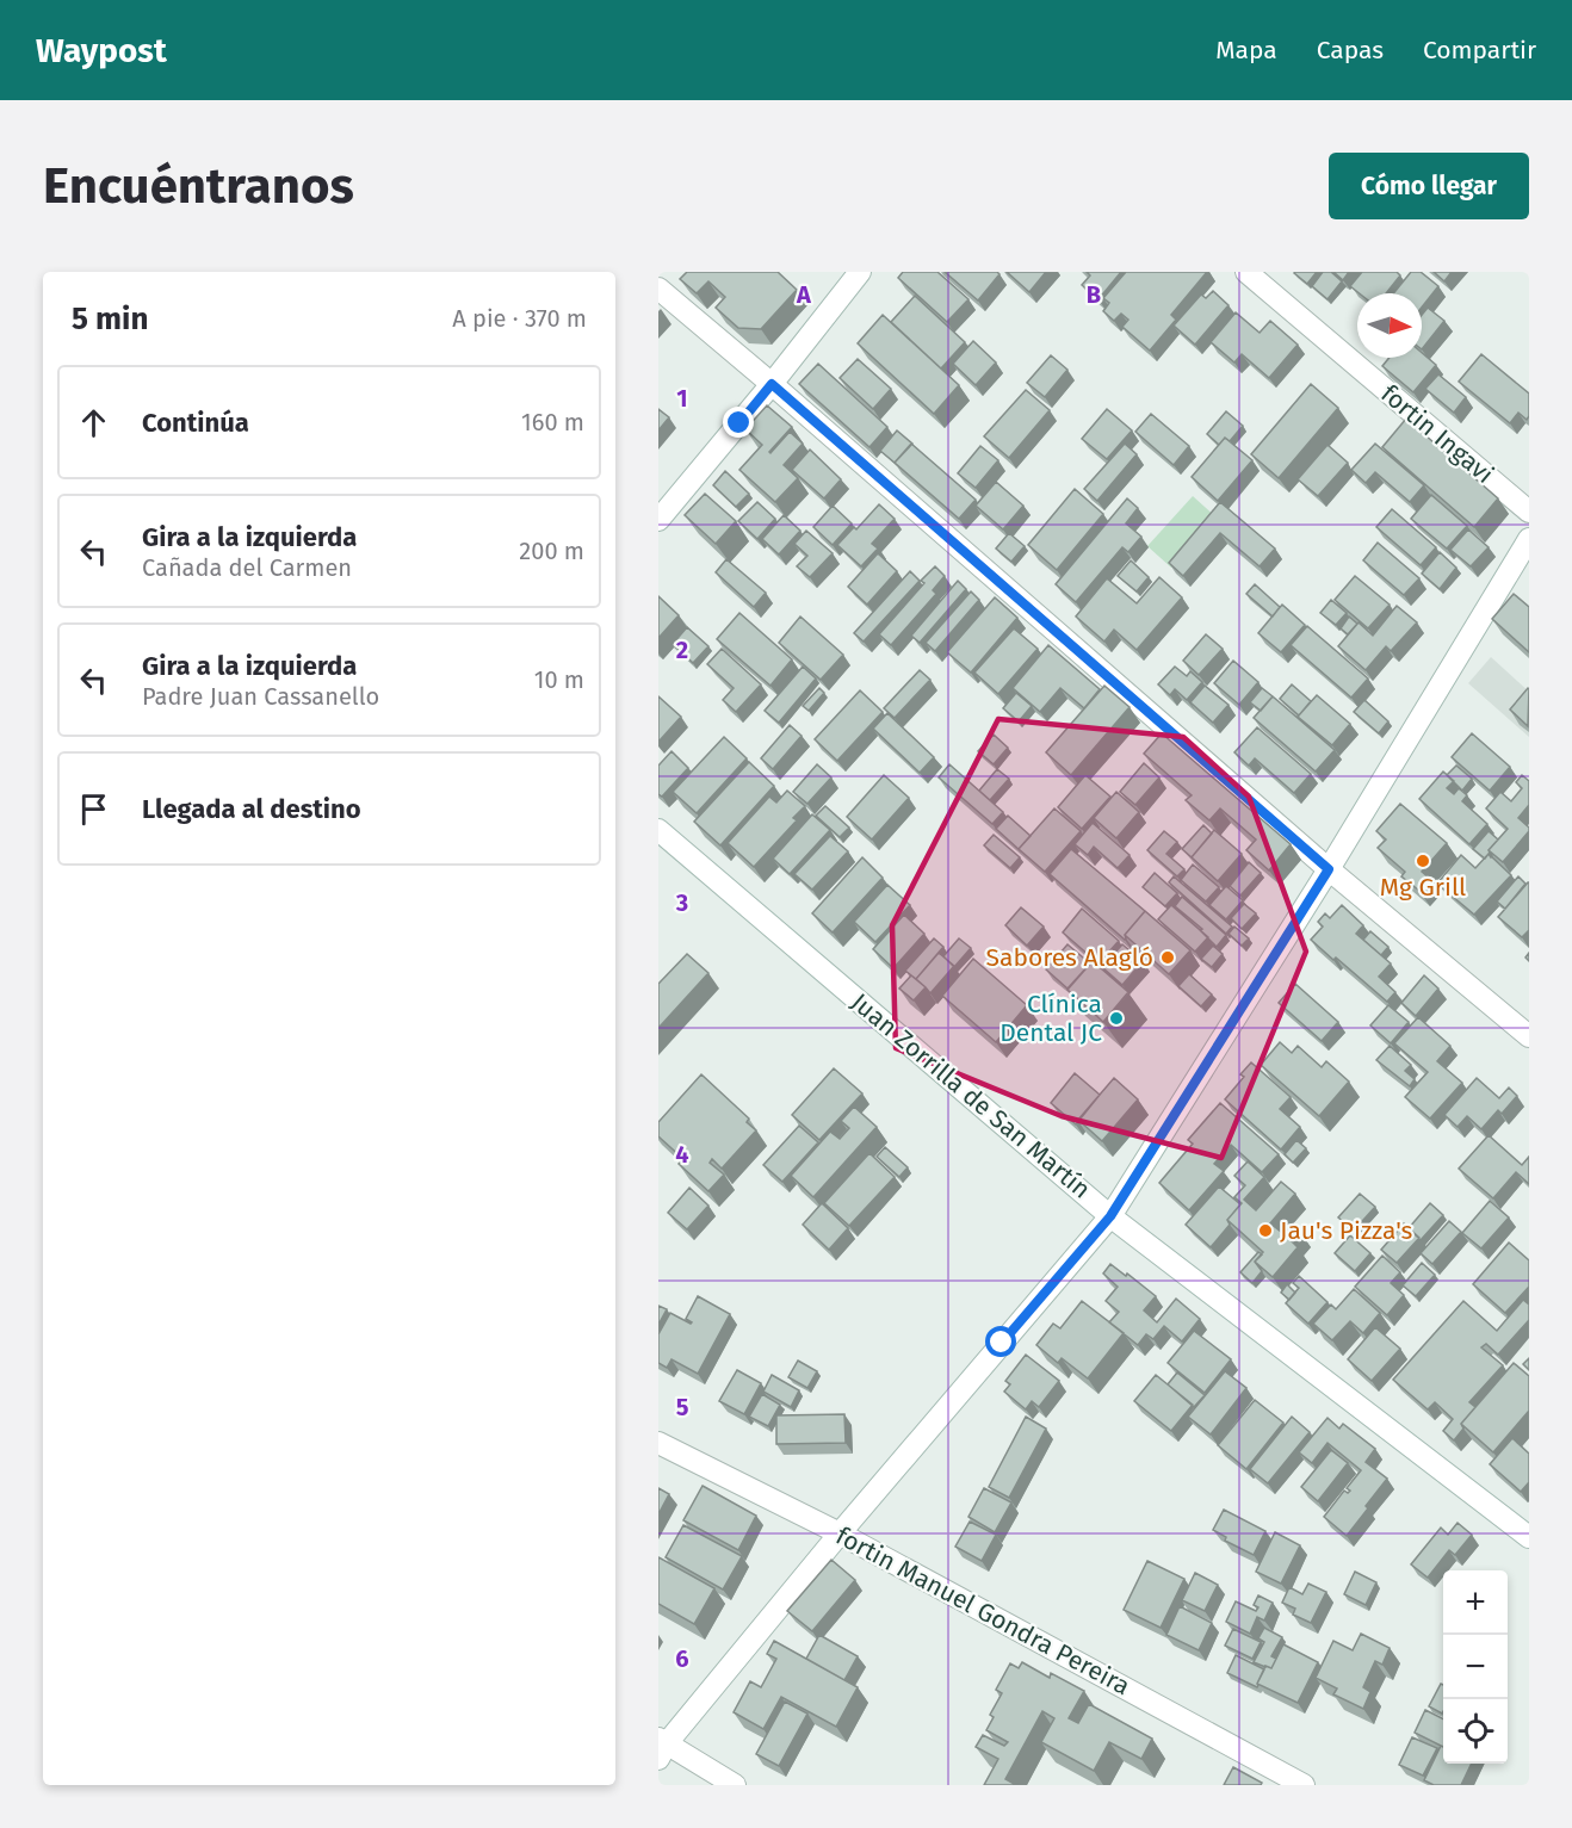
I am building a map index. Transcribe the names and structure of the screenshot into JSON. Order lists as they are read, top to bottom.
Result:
{
  "streets": {
    "street": ["fortin Ingavi", "Juan Zorrilla de San Martín", "fortin Manuel Gondra Pereira"]
  },
  "places": [
    "Mg Grill",
    "Sabores Alagló",
    "Clínica Dental JC",
    "Jau's Pizza's"
  ],
  "north": "right",
  "page": {
    "header": "Waypost",
    "nav": ["Mapa", "Capas", "Compartir"],
    "buttons": "Cómo llegar",
    "title": "Encuéntranos",
    "heading": ["5 min", "A pie · 370 m"],
    "list": [
      ["Continúa", "160 m"],
      ["Gira a la izquierda", "Cañada del Carmen", "200 m"],
      ["Gira a la izquierda", "Padre Juan Cassanello", "10 m"],
      "Llegada al destino"
    ],
    "map_buttons": ["+", "−"]
  },
  "grid": {
    "columns": ["A", "B"],
    "rows": [
      "1",
      "2",
      "3",
      "4",
      "5",
      "6"
    ]
  }
}
